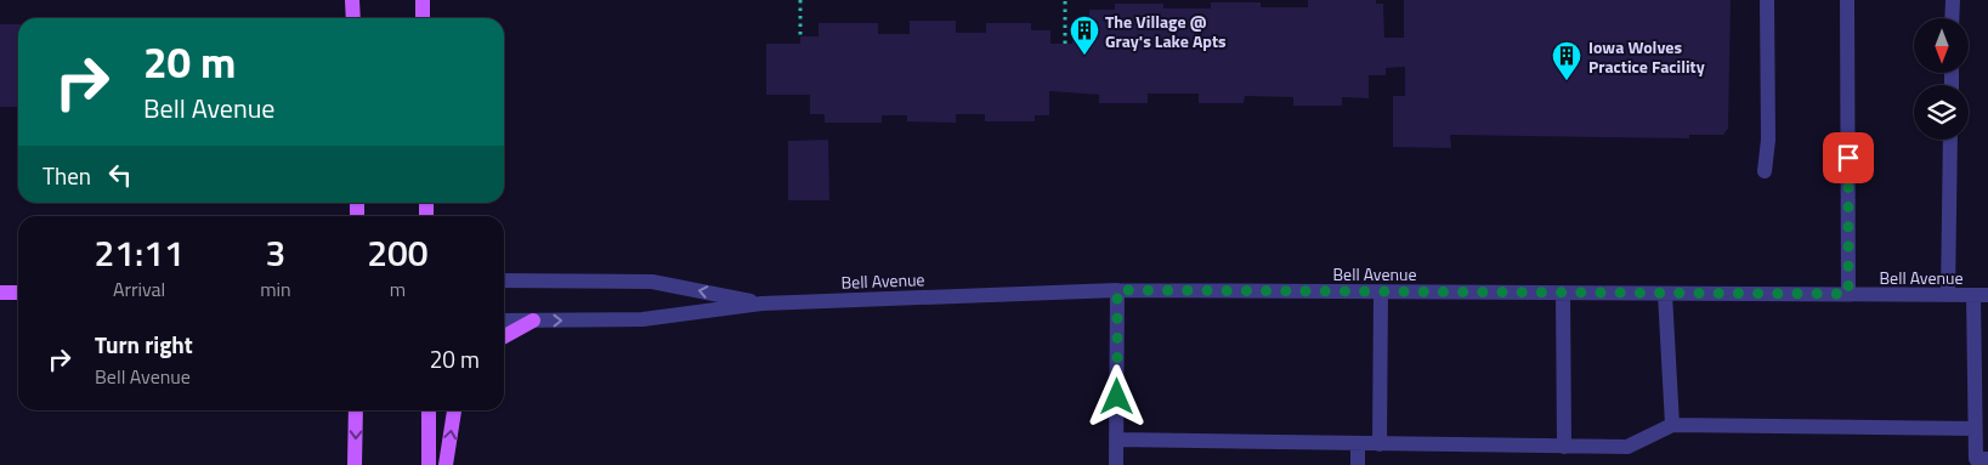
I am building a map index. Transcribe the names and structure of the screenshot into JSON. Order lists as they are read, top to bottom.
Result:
{
  "streets": {
    "street": ["Bell Avenue"]
  },
  "places": {
    "building": ["The Village @ Gray's Lake Apts", "Iowa Wolves Practice Facility"]
  },
  "north": "bottom",
  "page": {
    "turn": ["20 m", "Bell Avenue"],
    "then": "Then",
    "eta": [
      "21:11",
      "Arrival",
      "3",
      "min",
      "200",
      "m"
    ],
    "list": [
      {
        "name": "Turn right",
        "note": "Bell Avenue",
        "value": "20 m"
      }
    ]
  }
}
